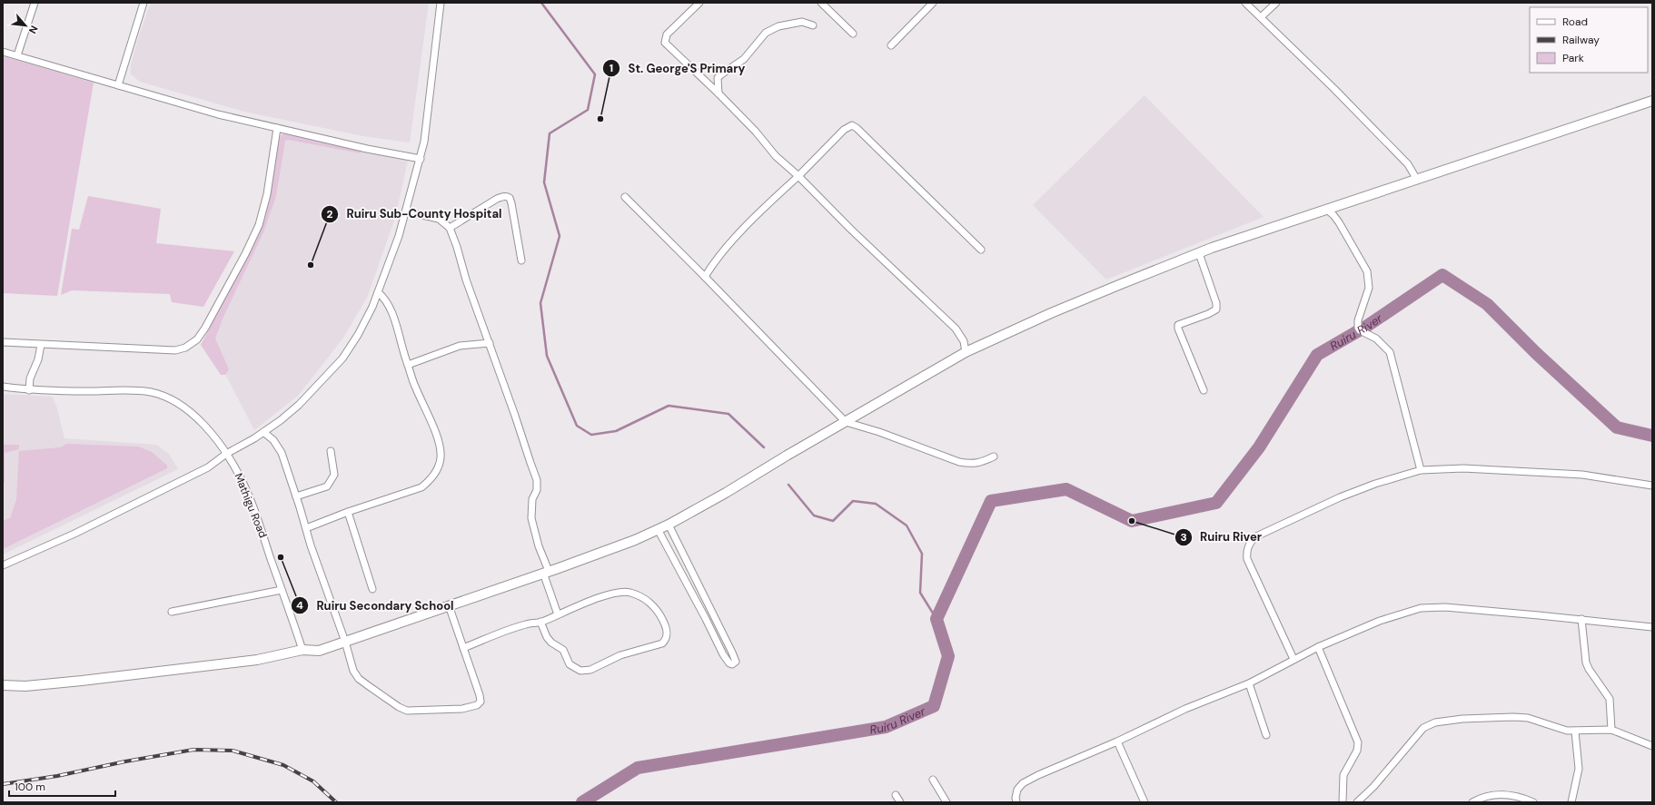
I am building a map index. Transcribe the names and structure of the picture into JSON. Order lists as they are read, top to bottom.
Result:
{
  "streets": {
    "street": ["Mathigu Road"]
  },
  "water": ["Ruiru River"],
  "places": [
    "St. George'S Primary",
    "Ruiru Sub-County Hospital",
    "Ruiru River",
    "Ruiru Secondary School"
  ],
  "legend": ["Road", "Railway", "Park"],
  "scale_bar": "100 m",
  "north": "bottom right"
}
